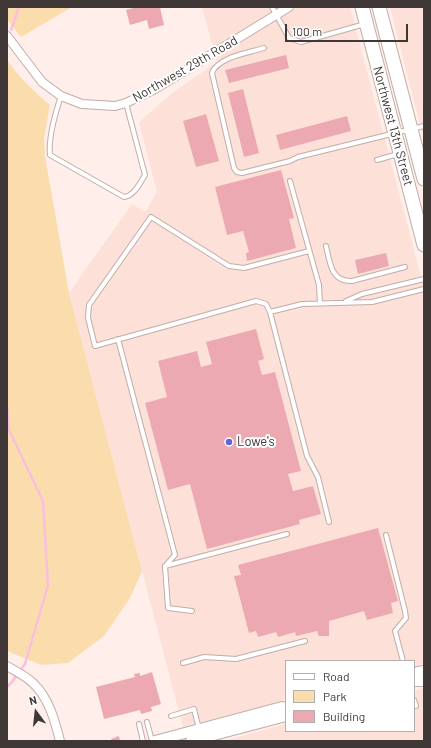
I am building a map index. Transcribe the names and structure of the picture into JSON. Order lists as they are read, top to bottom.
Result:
{
  "streets": {
    "main road": ["Northwest 13th Street"],
    "street": ["Northwest 29th Road"]
  },
  "places": ["Lowe's"],
  "legend": ["Road", "Park", "Building"],
  "scale_bar": "100 m",
  "north": "top"
}
